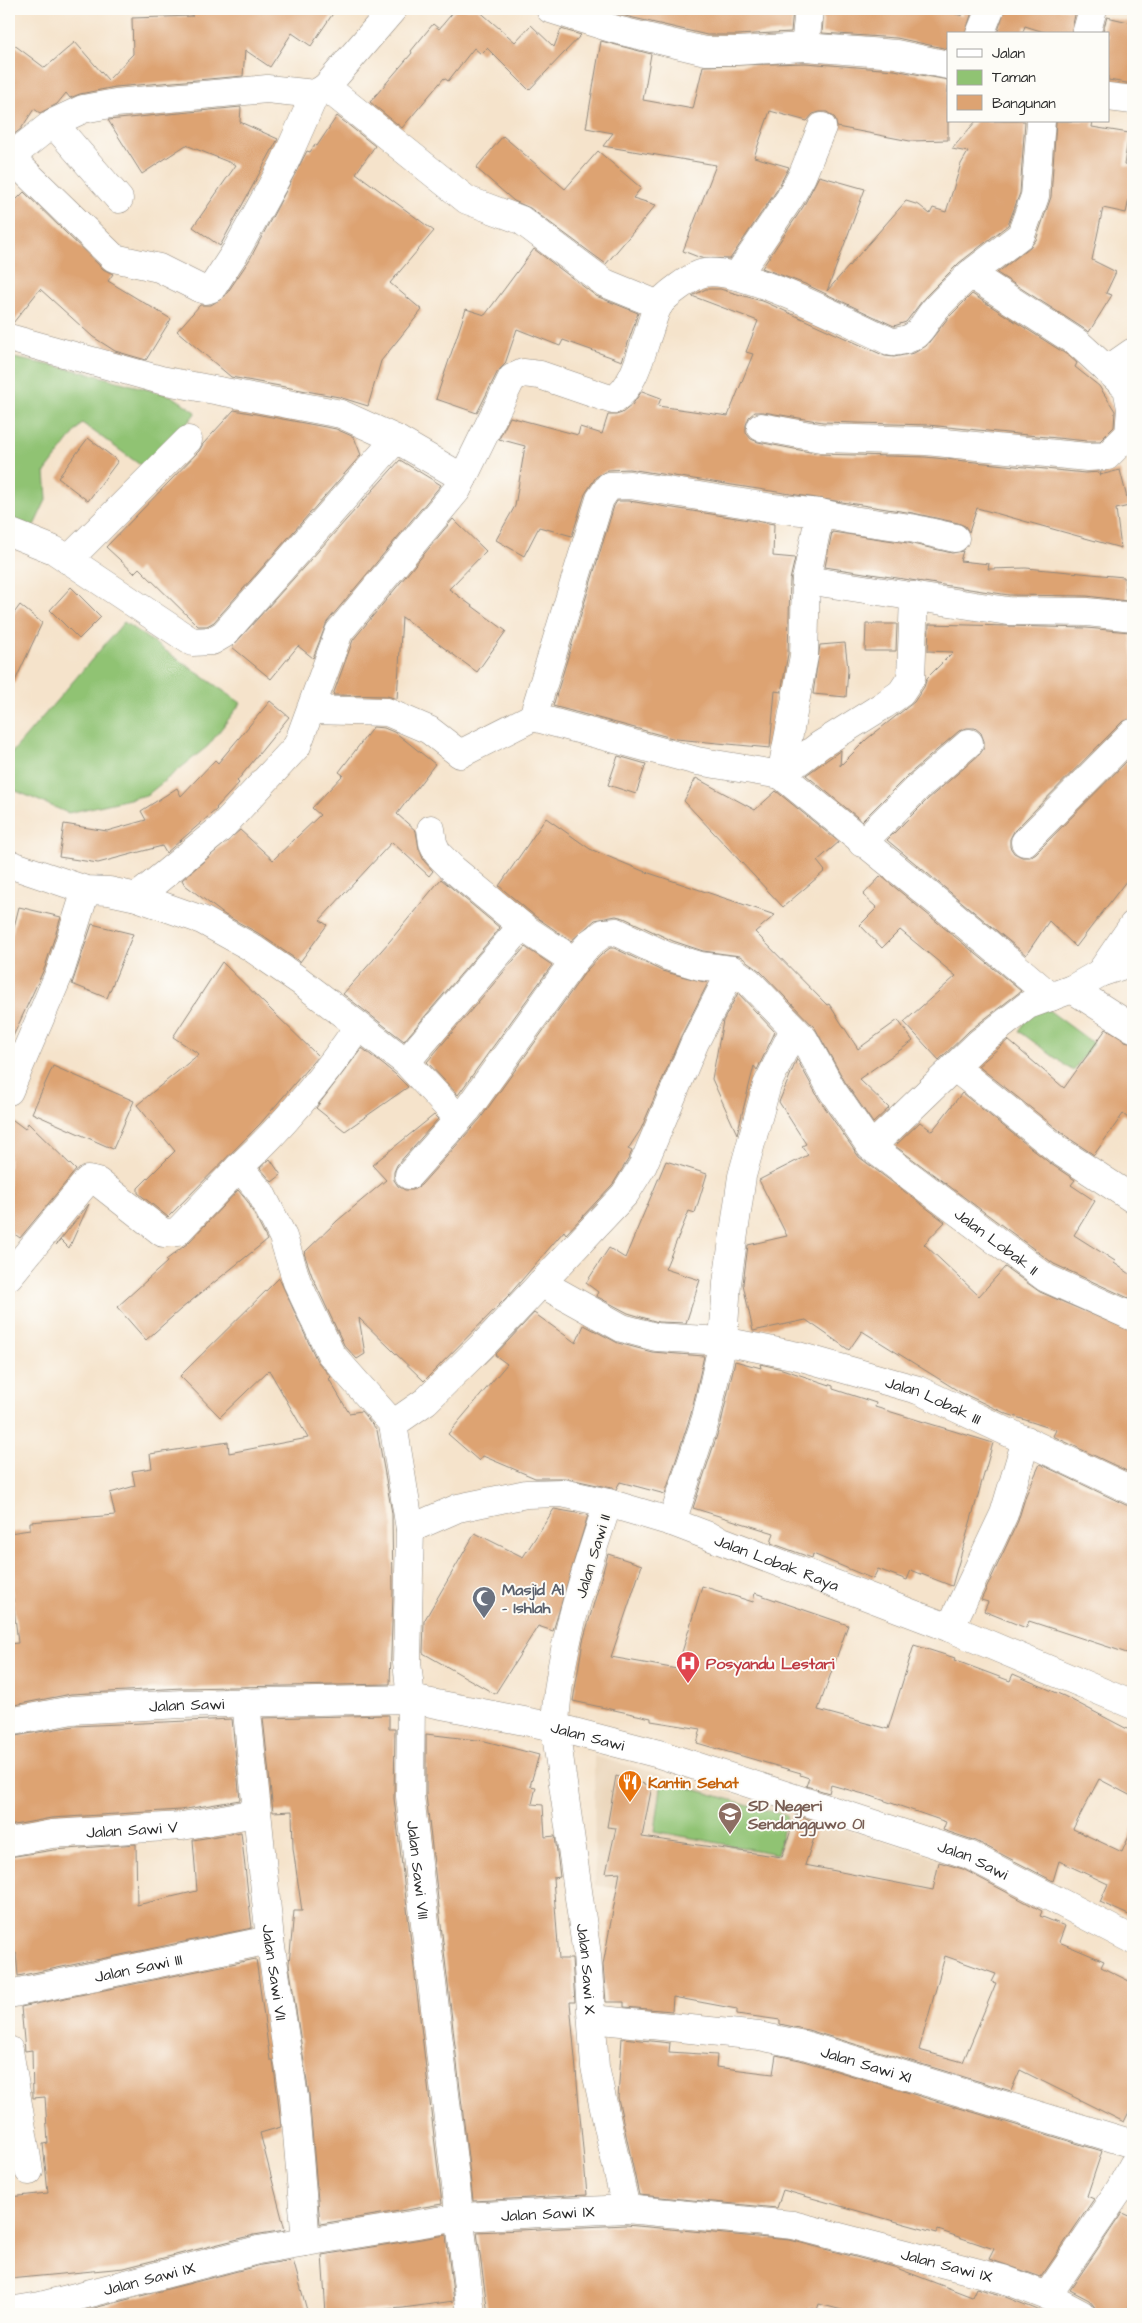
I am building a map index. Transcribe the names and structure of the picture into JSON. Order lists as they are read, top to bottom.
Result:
{
  "streets": {
    "street": [
      "Jalan Lobak II",
      "Jalan Lobak III",
      "Jalan Sawi II",
      "Jalan Lobak Raya",
      "Jalan Sawi",
      "Jalan Sawi V",
      "Jalan Sawi VIII",
      "Jalan Sawi III",
      "Jalan Sawi X",
      "Jalan Sawi VII",
      "Jalan Sawi XI",
      "Jalan Sawi IX"
    ]
  },
  "crossings": [
    ["Jalan Sawi II", "Jalan Lobak Raya"],
    ["Jalan Sawi II", "Jalan Sawi"],
    ["Jalan Sawi II", "Jalan Sawi X"],
    ["Jalan Lobak Raya", "Jalan Sawi VIII"],
    ["Jalan Sawi", "Jalan Sawi VIII"],
    ["Jalan Sawi", "Jalan Sawi X"],
    ["Jalan Sawi", "Jalan Sawi VII"],
    ["Jalan Sawi V", "Jalan Sawi VII"],
    ["Jalan Sawi VIII", "Jalan Sawi IX"],
    ["Jalan Sawi III", "Jalan Sawi VII"],
    ["Jalan Sawi X", "Jalan Sawi XI"],
    ["Jalan Sawi X", "Jalan Sawi IX"],
    ["Jalan Sawi VII", "Jalan Sawi IX"]
  ],
  "places": {
    "mosque": ["Masjid Al - Ishlah"],
    "hospital": ["Posyandu Lestari"],
    "restaurant": ["Kantin Sehat"],
    "school or university": ["SD Negeri Sendangguwo 01"]
  },
  "legend": ["Jalan", "Taman", "Bangunan"]
}
